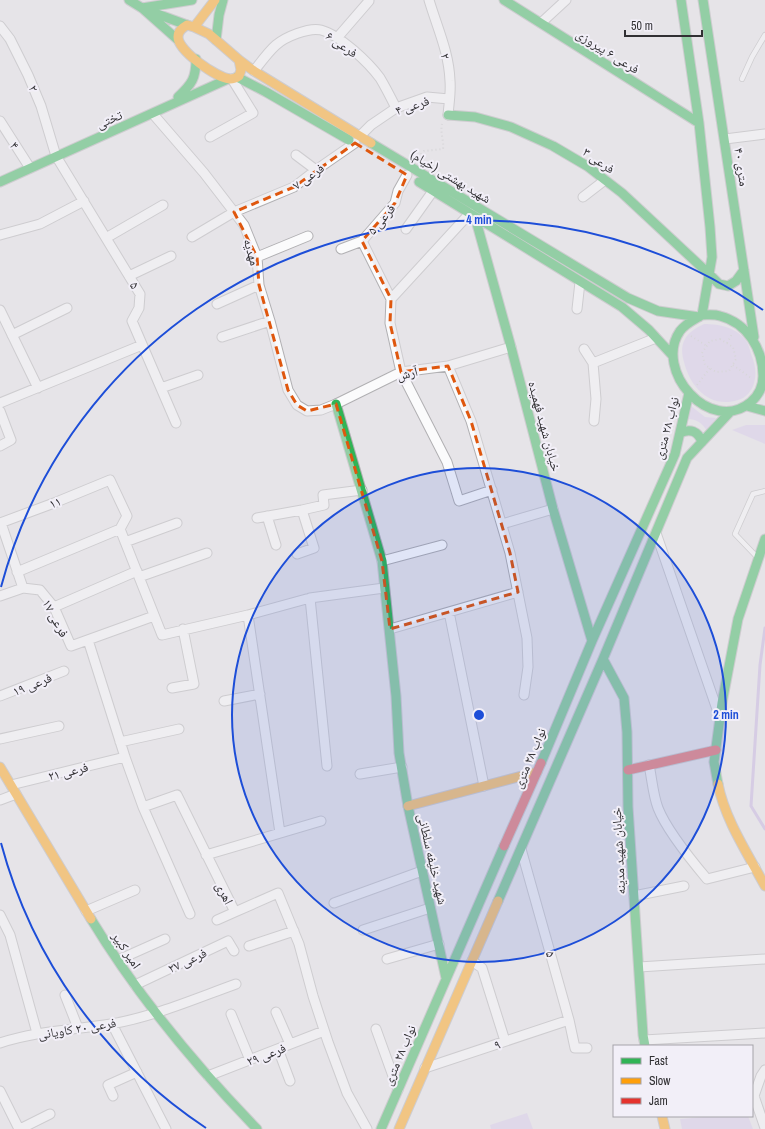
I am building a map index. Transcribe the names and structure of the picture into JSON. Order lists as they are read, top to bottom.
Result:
{
  "streets": {
    "main road": [
      "فرعی ۶ پیروزی",
      "تختی",
      "فرعی ۳",
      "۴۰ متری",
      "شهید بهشتی (خیام)",
      "خیابان شهید فهمیده",
      "نواب ۲۸ متری",
      "خیابان شهید مدینه",
      "شهید خلیفه سلطانی",
      "امیر کبیر"
    ],
    "street": [
      "فرعی ۶",
      "۲",
      "فرعی ۴",
      "۴",
      "فرعی ۷",
      "فرعی ۵",
      "مهدیه",
      "۵",
      "آرش",
      "۱۱",
      "فرعی ۱۷",
      "فرعی ۱۹",
      "فرعی ۲۱",
      "اهری",
      "فرعی ۲۷",
      "فرعی ۲۰ کاویانی",
      "۹",
      "فرعی ۲۹"
    ]
  },
  "crossings": [
    ["فرعی ۶", "فرعی ۴"],
    ["فرعی ۶", "شهید بهشتی (خیام)"],
    ["۲", "فرعی ۴"],
    ["۲", "تختی"],
    ["۲", "فرعی ۳"],
    ["۲", "۵"],
    ["فرعی ۴", "فرعی ۷"],
    ["فرعی ۴", "شهید بهشتی (خیام)"],
    ["تختی", "۴"],
    ["تختی", "شهید بهشتی (خیام)"],
    ["تختی", "مهدیه"],
    ["تختی", "۵"],
    ["فرعی ۳", "۴۰ متری"],
    ["۴۰ متری", "شهید بهشتی (خیام)"],
    ["فرعی ۷", "شهید بهشتی (خیام)"],
    ["فرعی ۷", "مهدیه"],
    ["شهید بهشتی (خیام)", "فرعی ۵"],
    ["شهید بهشتی (خیام)", "خیابان شهید فهمیده"],
    ["مهدیه", "آرش"],
    ["۵", "نواب ۲۸ متری"],
    ["۵", "۹"],
    ["آرش", "خیابان شهید فهمیده"],
    ["خیابان شهید فهمیده", "نواب ۲۸ متری"],
    ["نواب ۲۸ متری", "خیابان شهید مدینه"],
    ["نواب ۲۸ متری", "شهید خلیفه سلطانی"],
    ["نواب ۲۸ متری", "۹"],
    ["فرعی ۲۱", "امیر کبیر"],
    ["اهری", "فرعی ۲۹"],
    ["امیر کبیر", "فرعی ۲۷"],
    ["امیر کبیر", "فرعی ۲۰ کاویانی"],
    ["امیر کبیر", "فرعی ۲۹"]
  ],
  "legend": ["Fast", "Slow", "Jam"],
  "scale_bar": "50 m",
  "rings": ["4 min", "2 min"]
}
